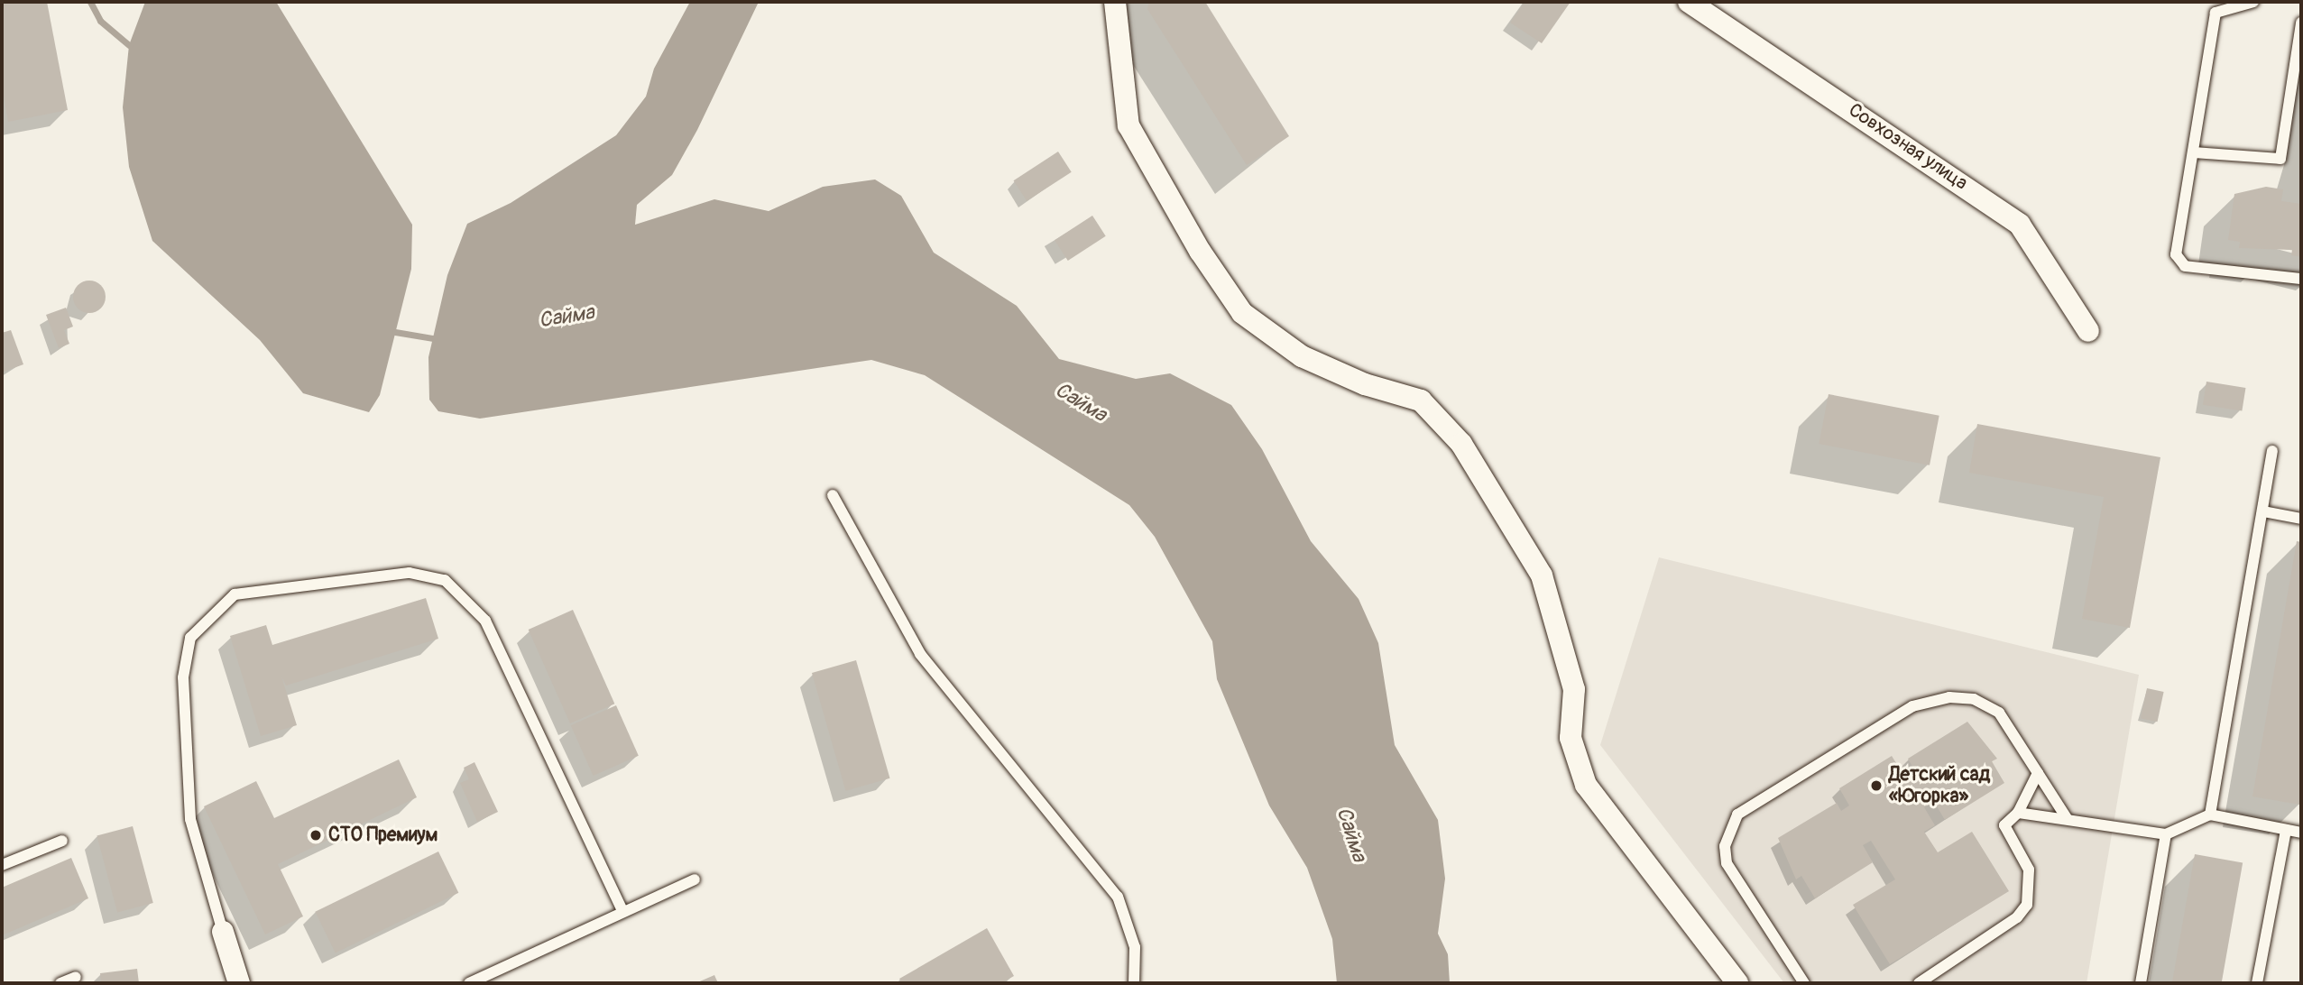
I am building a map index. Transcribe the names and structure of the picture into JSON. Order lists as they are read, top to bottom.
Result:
{
  "streets": {
    "street": ["Совхозная улица"]
  },
  "water": ["Сайма"],
  "places": ["Детский сад «Югорка»", "СТО Премиум"]
}
